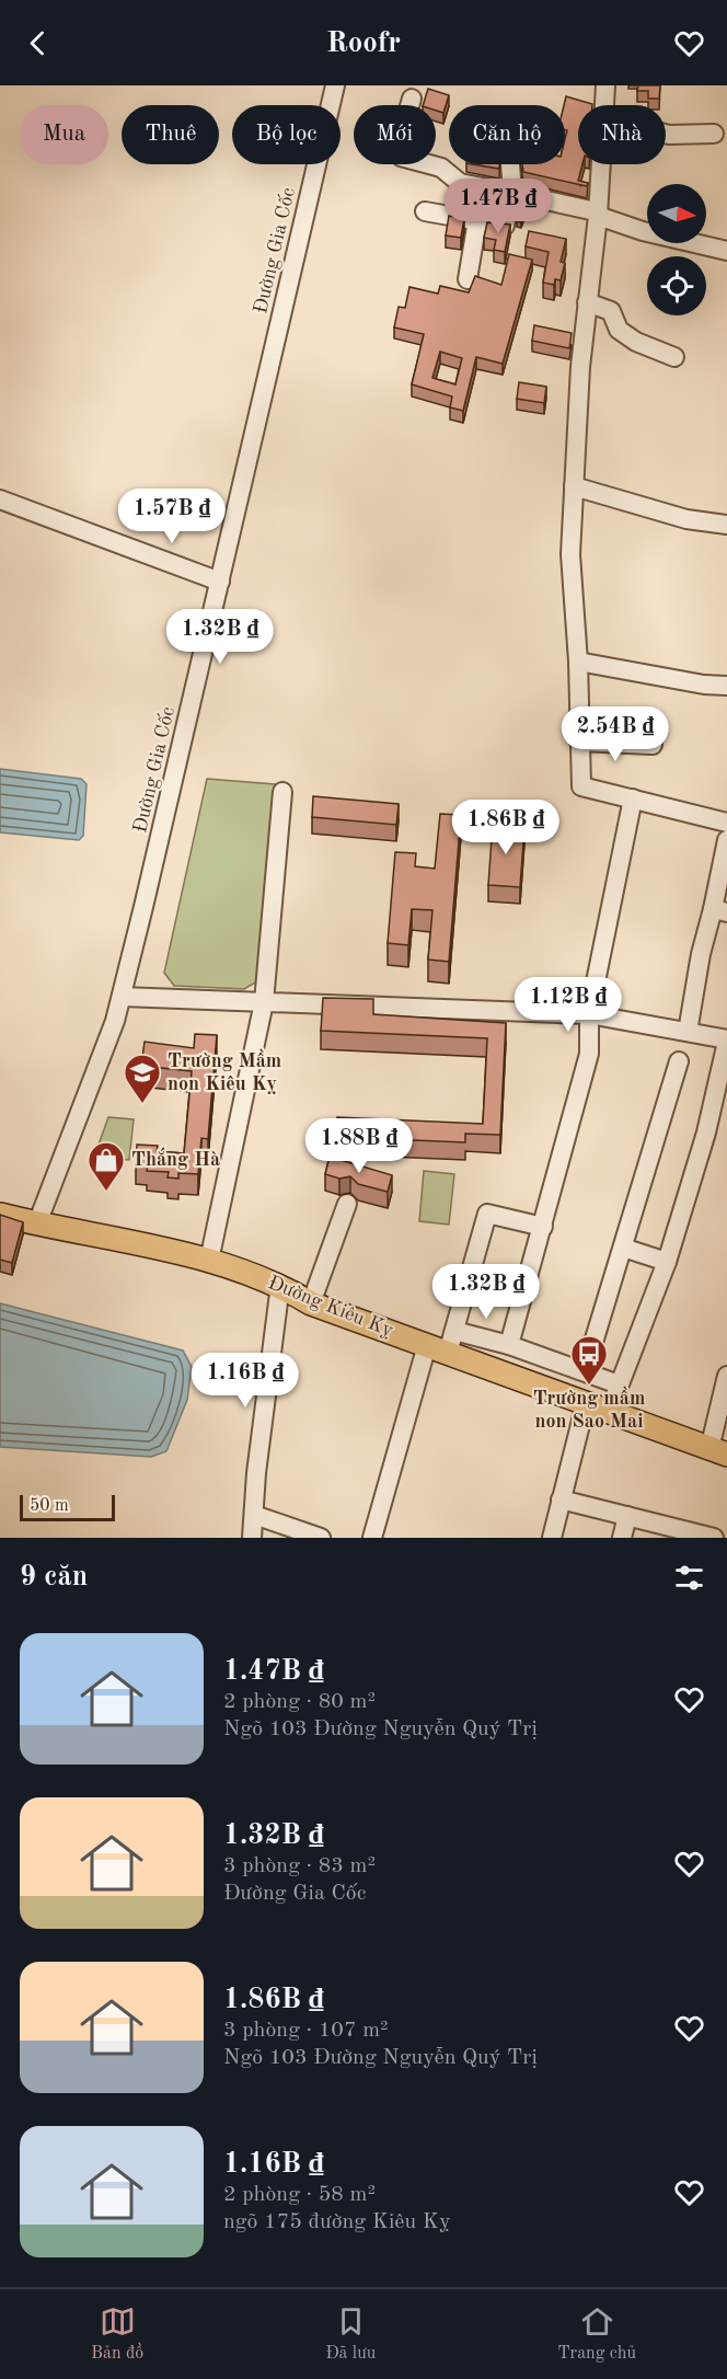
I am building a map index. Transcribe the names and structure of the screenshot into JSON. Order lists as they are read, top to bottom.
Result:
{
  "streets": {
    "main road": ["Đường Kiêu Kỵ"],
    "street": ["Đường Gia Cốc"]
  },
  "crossings": [
    ["Đường Gia Cốc", "Đường Kiêu Kỵ"]
  ],
  "places": {
    "school or university": ["Trường Mầm non Kiêu Kỵ"],
    "shop": ["Thắng Hà"],
    "bus stop": ["Trường mầm non Sao Mai"]
  },
  "scale_bar": "50 m",
  "north": "right",
  "page": {
    "header": "Roofr",
    "chip": [
      "Mua",
      "Thuê",
      "Bộ lọc",
      "Mới",
      "Căn hộ",
      "Nhà"
    ],
    "price": [
      "1.47B ₫",
      "1.57B ₫",
      "1.32B ₫",
      "2.54B ₫",
      "1.86B ₫",
      "1.12B ₫",
      "1.88B ₫",
      "1.32B ₫",
      "1.16B ₫"
    ],
    "scale": "50 m",
    "heading": "9 căn",
    "list": [
      {
        "name": "1.47B ₫",
        "note": "2 phòng · 80 m² · Ngõ 103 Đường Nguyễn Quý Trị"
      },
      {
        "name": "1.32B ₫",
        "note": "3 phòng · 83 m² · Đường Gia Cốc"
      },
      {
        "name": "1.86B ₫",
        "note": "3 phòng · 107 m² · Ngõ 103 Đường Nguyễn Quý Trị"
      },
      {
        "name": "1.16B ₫",
        "note": "2 phòng · 58 m² · ngõ 175 đường Kiêu Kỵ"
      }
    ],
    "tabs": ["Bản đồ", "Đã lưu", "Trang chủ"]
  }
}
